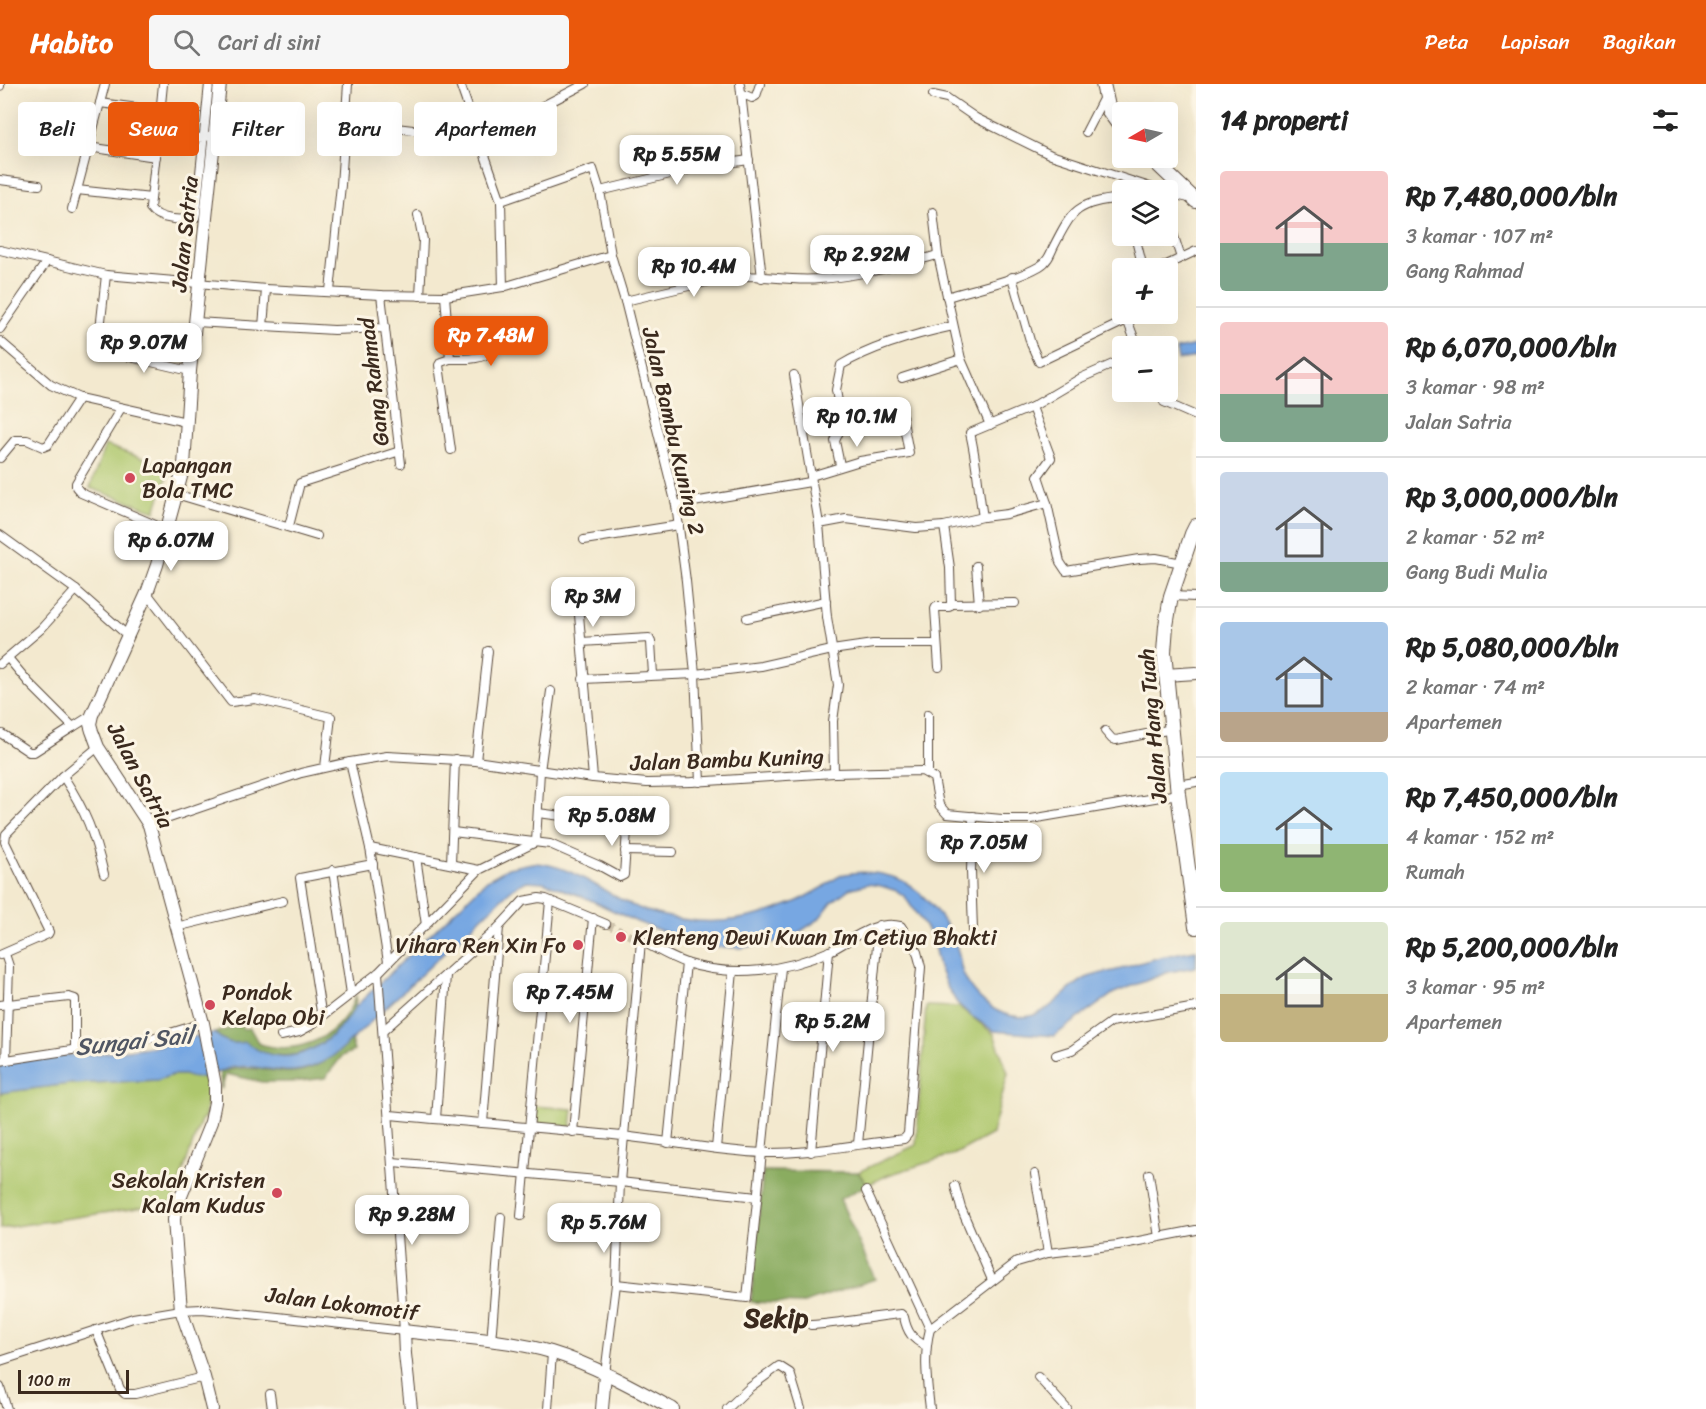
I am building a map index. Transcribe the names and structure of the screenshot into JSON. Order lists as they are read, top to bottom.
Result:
{
  "streets": {
    "main road": ["Jalan Hang Tuah"],
    "street": [
      "Jalan Satria",
      "Gang Rahmad",
      "Jalan Bambu Kuning 2",
      "Jalan Bambu Kuning",
      "Jalan Lokomotif"
    ]
  },
  "crossings": [
    ["Jalan Satria", "Jalan Bambu Kuning"],
    ["Jalan Satria", "Jalan Lokomotif"],
    ["Jalan Bambu Kuning 2", "Jalan Bambu Kuning"]
  ],
  "districts": ["Sekip"],
  "water": ["Sungai Sail"],
  "places": [
    "Lapangan Bola TMC",
    "Klenteng Dewi Kwan Im Cetiya Bhakti",
    "Vihara Ren Xin Fo",
    "Pondok Kelapa Obi",
    "Sekolah Kristen Kalam Kudus"
  ],
  "scale_bar": "100 m",
  "north": "left",
  "page": {
    "header": "Habito",
    "search": "Cari di sini",
    "nav": ["Peta", "Lapisan", "Bagikan"],
    "heading": "14 properti",
    "map_buttons": ["+", "−"],
    "chip": [
      "Beli",
      "Sewa",
      "Filter",
      "Baru",
      "Apartemen"
    ],
    "price": [
      "Rp 5.55M",
      "Rp 2.92M",
      "Rp 10.4M",
      "Rp 7.48M",
      "Rp 9.07M",
      "Rp 10.1M",
      "Rp 6.07M",
      "Rp 3M",
      "Rp 5.08M",
      "Rp 7.05M",
      "Rp 7.45M",
      "Rp 5.2M",
      "Rp 9.28M",
      "Rp 5.76M"
    ],
    "list": [
      {
        "name": "Rp 7,480,000/bln",
        "note": "3 kamar · 107 m² · Gang Rahmad"
      },
      {
        "name": "Rp 6,070,000/bln",
        "note": "3 kamar · 98 m² · Jalan Satria"
      },
      {
        "name": "Rp 3,000,000/bln",
        "note": "2 kamar · 52 m² · Gang Budi Mulia"
      },
      {
        "name": "Rp 5,080,000/bln",
        "note": "2 kamar · 74 m² · Apartemen"
      },
      {
        "name": "Rp 7,450,000/bln",
        "note": "4 kamar · 152 m² · Rumah"
      },
      {
        "name": "Rp 5,200,000/bln",
        "note": "3 kamar · 95 m² · Apartemen"
      }
    ],
    "scale": "100 m"
  }
}
